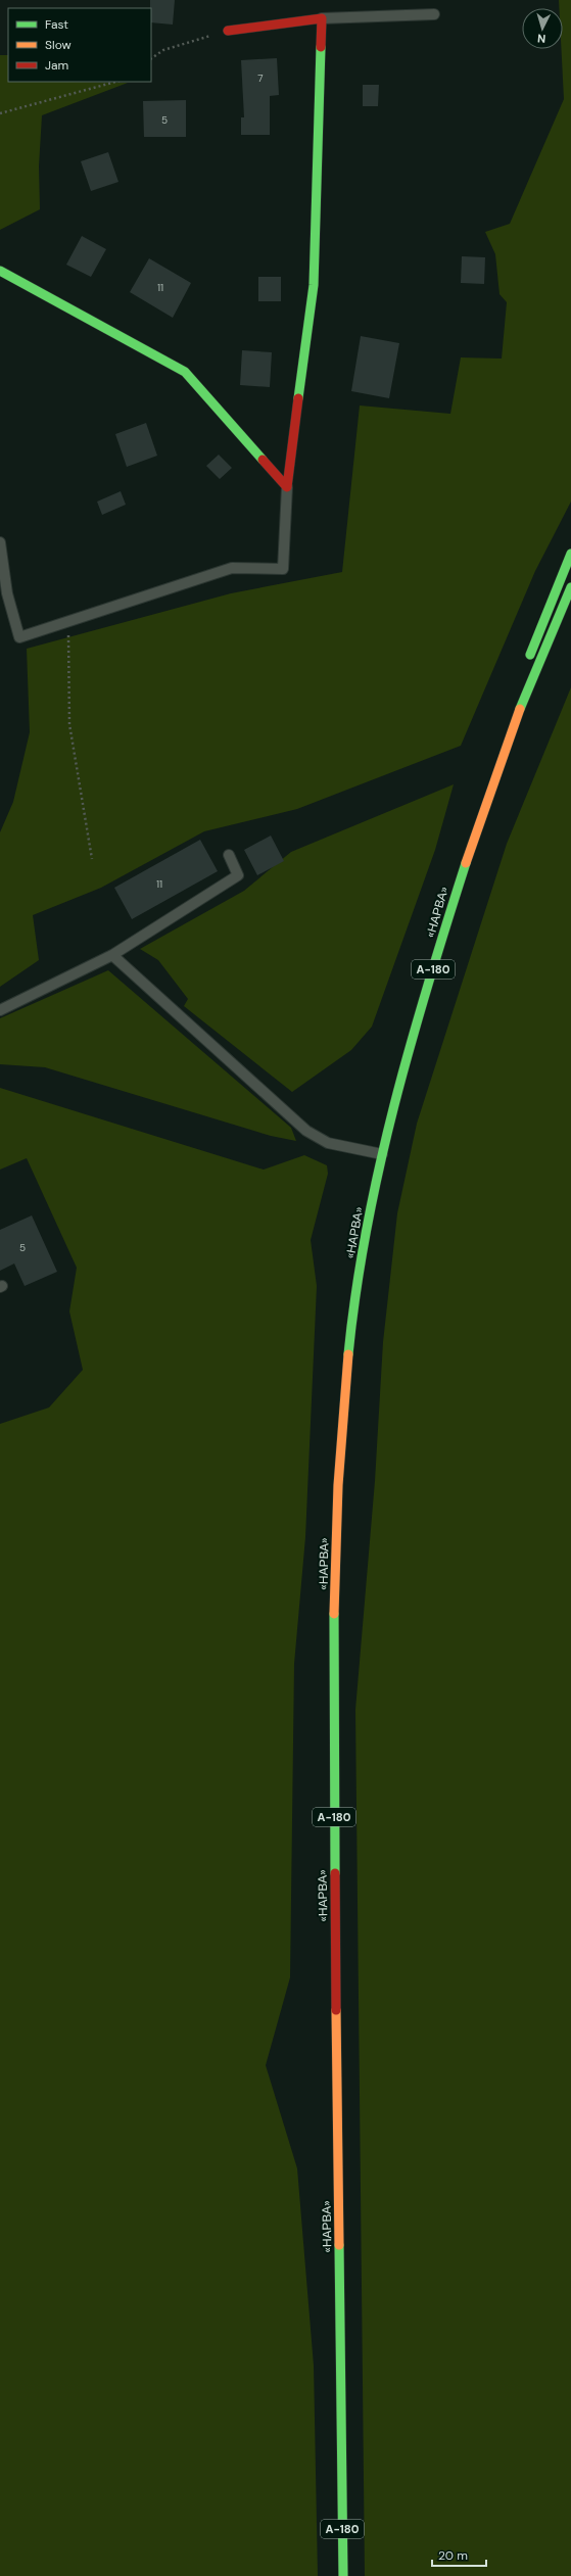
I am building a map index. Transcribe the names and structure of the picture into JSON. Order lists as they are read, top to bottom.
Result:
{
  "streets": {
    "main road": ["«НАРВА»", "А-180"]
  },
  "house_numbers": [
    "7",
    "5",
    "11",
    "11",
    "5"
  ],
  "legend": ["Fast", "Slow", "Jam"],
  "scale_bar": "20 m",
  "north": "bottom"
}
